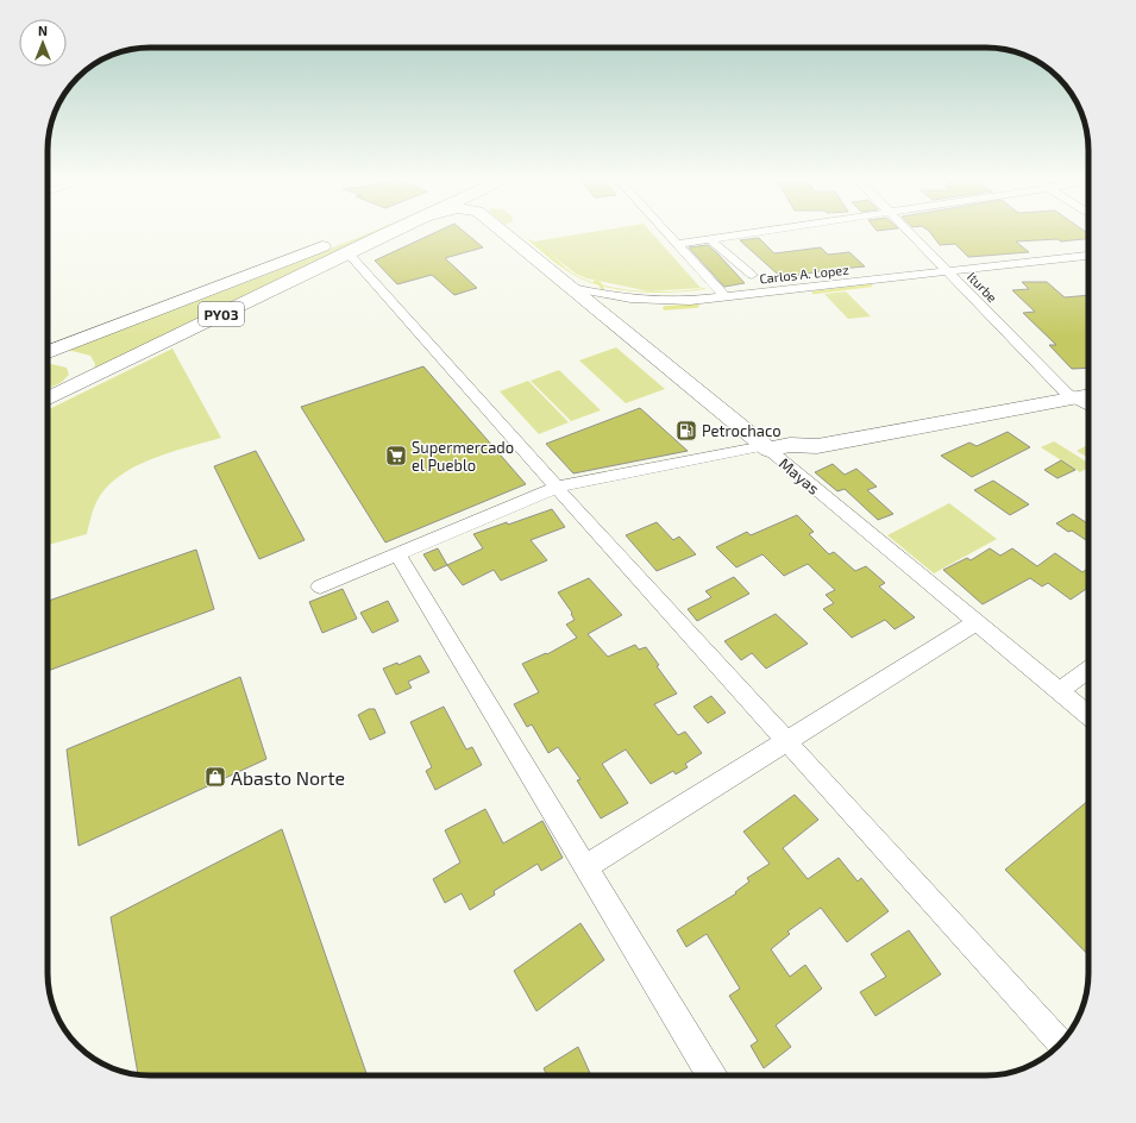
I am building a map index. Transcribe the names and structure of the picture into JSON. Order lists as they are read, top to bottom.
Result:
{
  "streets": {
    "highway": ["PY03"],
    "street": ["Carlos A. Lopez", "Iturbe", "Mayas"]
  },
  "crossings": [
    ["Carlos A. Lopez", "Iturbe"],
    ["Carlos A. Lopez", "Mayas"]
  ],
  "places": {
    "fuel station": ["Petrochaco"],
    "supermarket": ["Supermercado el Pueblo"],
    "shop": ["Abasto Norte"]
  },
  "north": "top"
}
